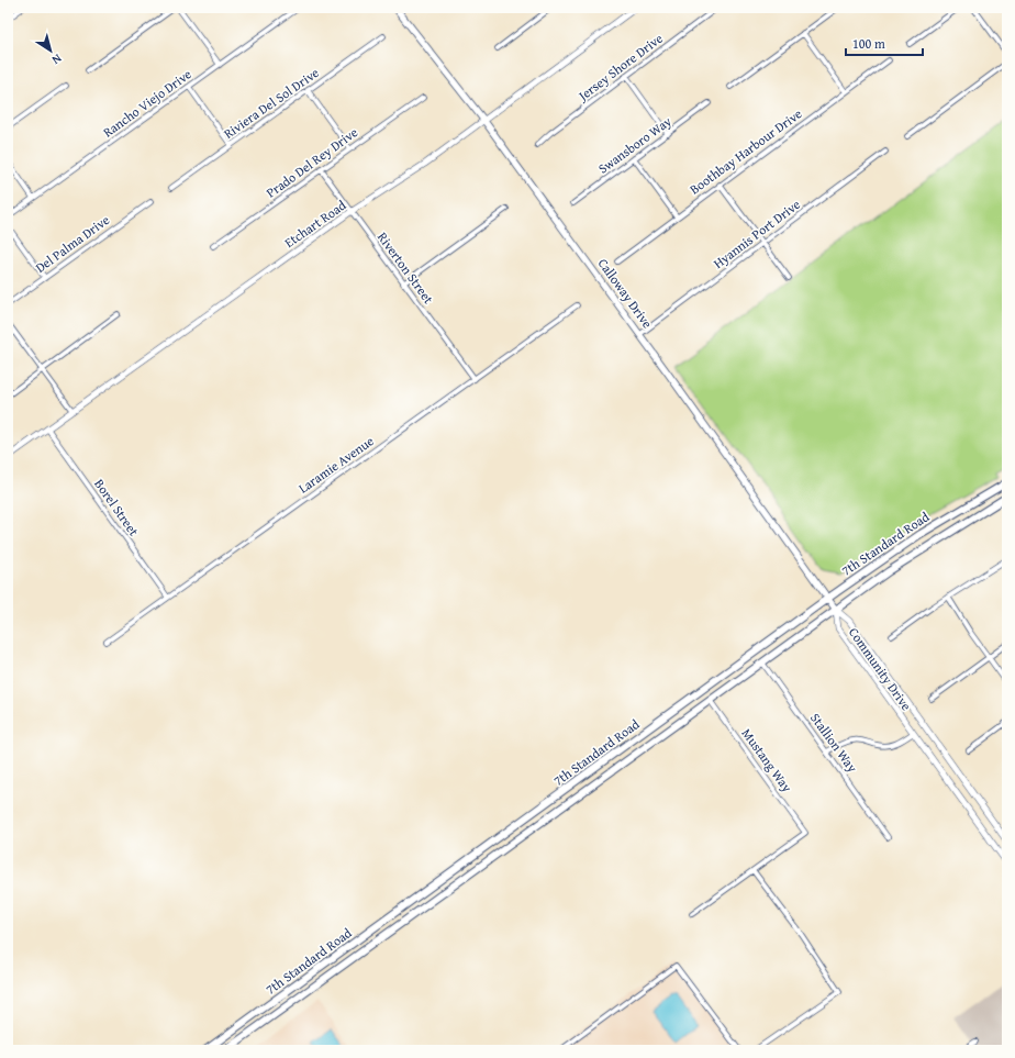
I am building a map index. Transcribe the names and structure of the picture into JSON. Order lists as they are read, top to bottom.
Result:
{
  "streets": {
    "main road": ["Calloway Drive", "7th Standard Road"],
    "street": [
      "Jersey Shore Drive",
      "Rancho Viejo Drive",
      "Riviera Del Sol Drive",
      "Swansboro Way",
      "Boothbay Harbour Drive",
      "Prado Del Rey Drive",
      "Etchart Road",
      "Hyannis Port Drive",
      "Del Palma Drive",
      "Riverton Street",
      "Laramie Avenue",
      "Borel Street",
      "Community Drive",
      "Stallion Way",
      "Mustang Way"
    ]
  },
  "crossings": [
    ["Prado Del Rey Drive", "Riverton Street"],
    ["Etchart Road", "Riverton Street"],
    ["Etchart Road", "Calloway Drive"],
    ["Etchart Road", "Borel Street"],
    ["Hyannis Port Drive", "Calloway Drive"],
    ["Riverton Street", "Laramie Avenue"],
    ["Calloway Drive", "7th Standard Road"],
    ["Calloway Drive", "Community Drive"],
    ["Laramie Avenue", "Borel Street"],
    ["7th Standard Road", "Community Drive"],
    ["7th Standard Road", "Stallion Way"],
    ["7th Standard Road", "Mustang Way"]
  ],
  "scale_bar": "100 m",
  "north": "bottom right"
}
